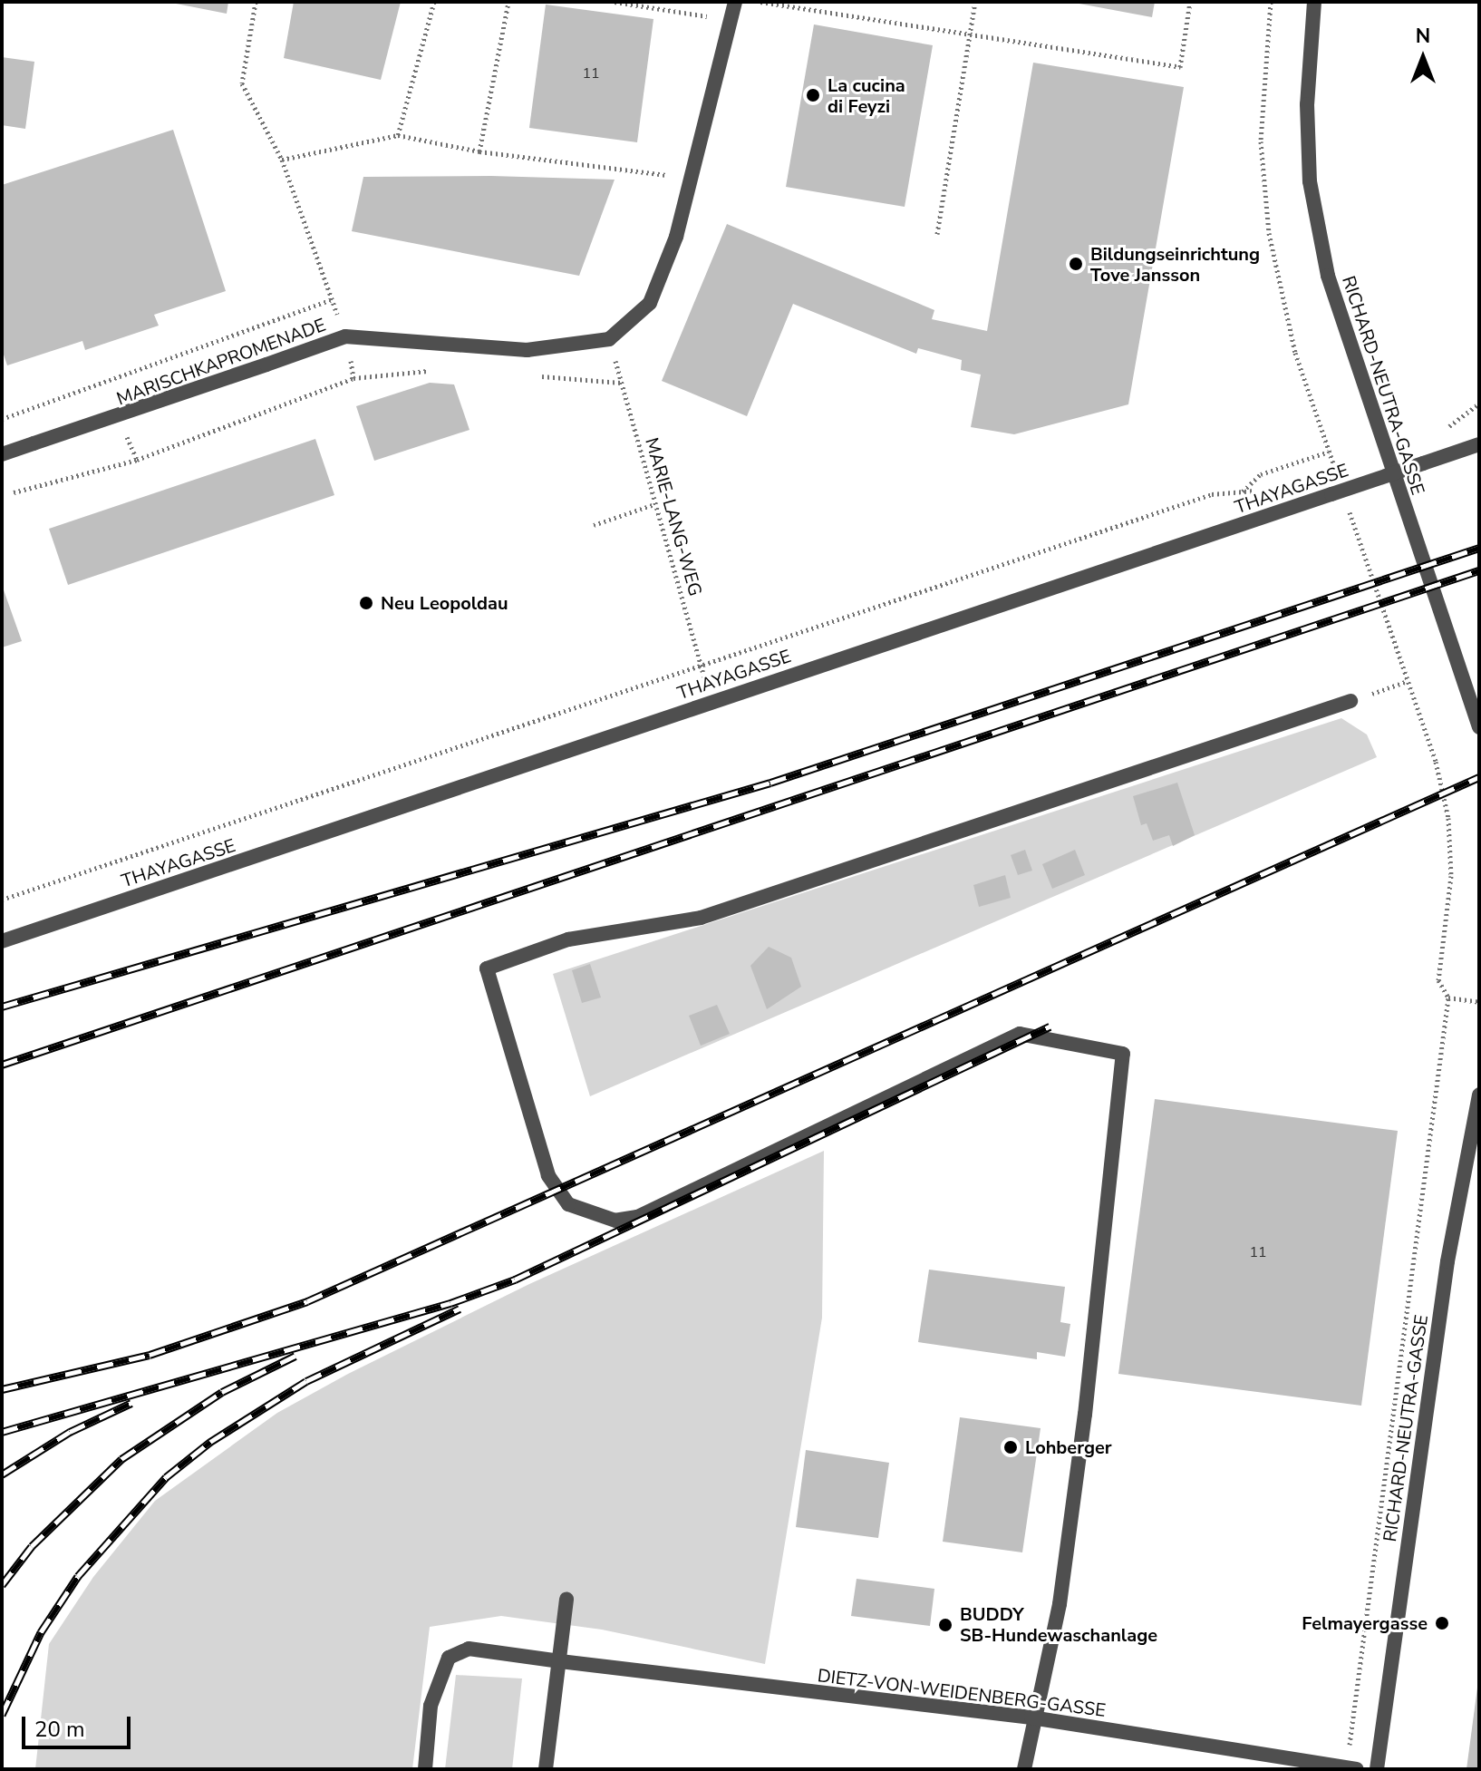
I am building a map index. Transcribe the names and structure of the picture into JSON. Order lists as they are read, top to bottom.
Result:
{
  "streets": {
    "street": [
      "MARISCHKAPROMENADE",
      "RICHARD-NEUTRA-GASSE",
      "THAYAGASSE",
      "DIETZ-VON-WEIDENBERG-GASSE"
    ],
    "path": ["MARIE-LANG-WEG"]
  },
  "crossings": [
    ["MARISCHKAPROMENADE", "MARIE-LANG-WEG"],
    ["THAYAGASSE", "MARIE-LANG-WEG"]
  ],
  "places": [
    "La cucina di Feyzi",
    "Bildungseinrichtung Tove Jansson",
    "Neu Leopoldau",
    "Lohberger",
    "Felmayergasse",
    "BUDDY SB-Hundewaschanlage"
  ],
  "house_numbers": ["11", "11"],
  "scale_bar": "20 m",
  "north": "top"
}
